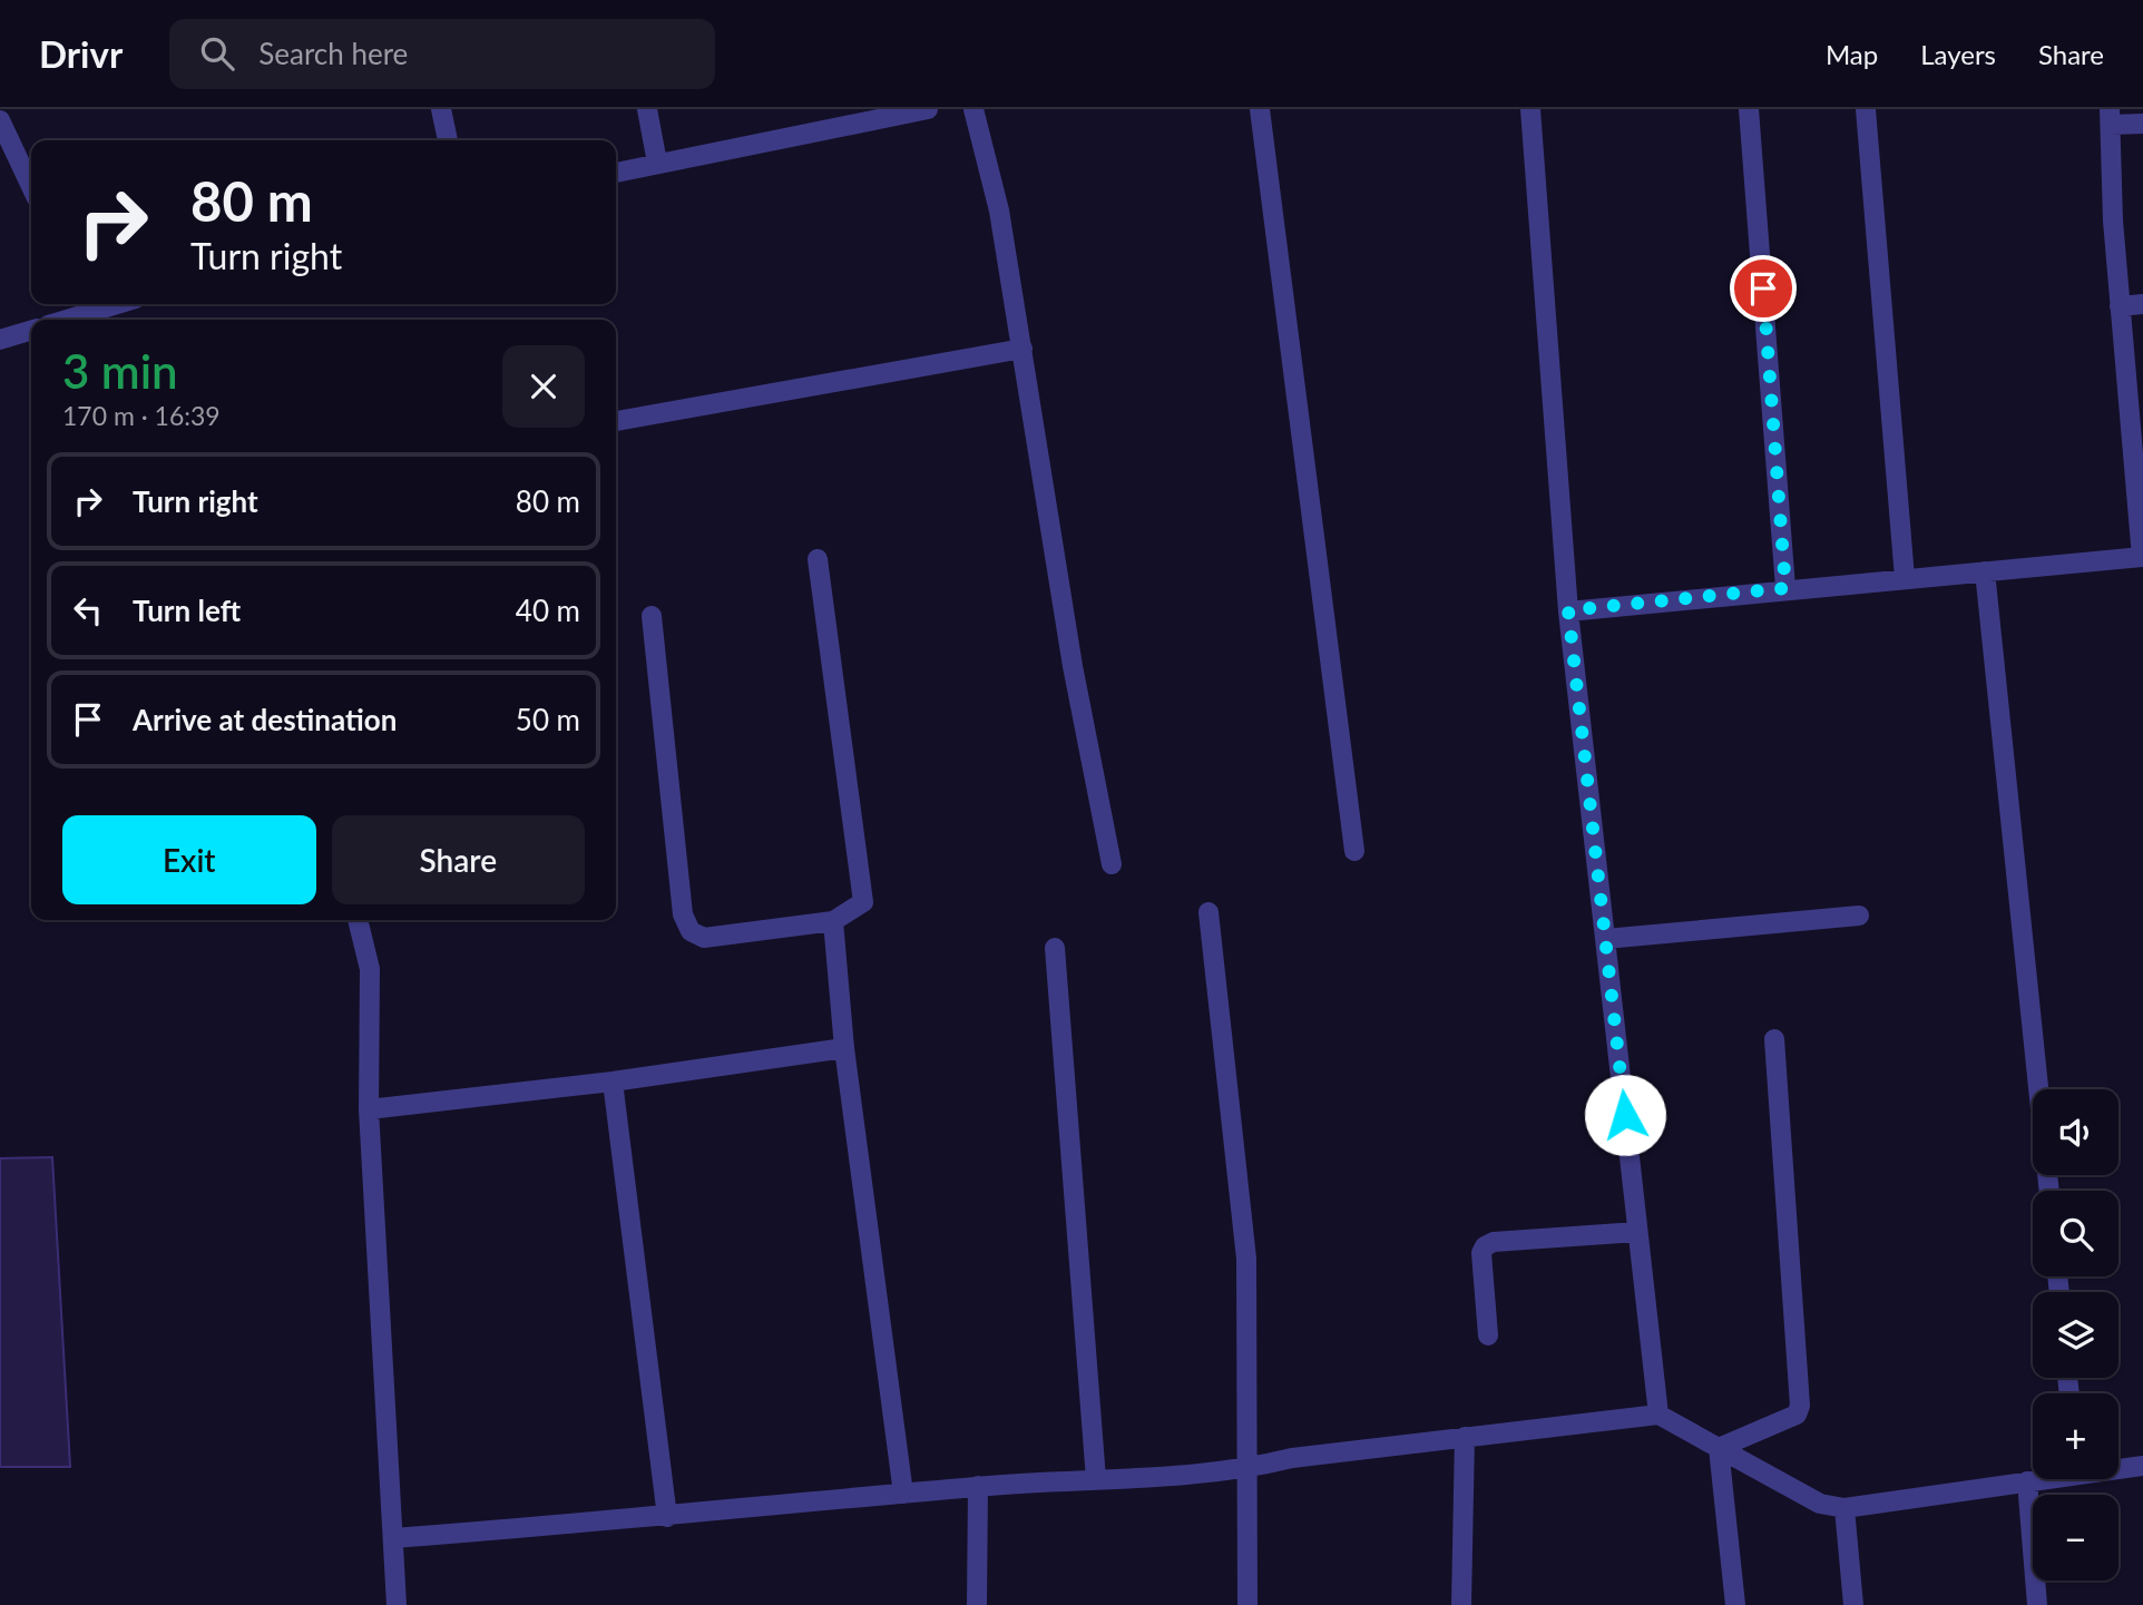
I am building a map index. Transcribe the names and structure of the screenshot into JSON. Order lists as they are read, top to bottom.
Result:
{
  "page": {
    "header": "Drivr",
    "search": "Search here",
    "nav": ["Map", "Layers", "Share"],
    "turn": ["80 m", "Turn right"],
    "heading": ["3 min", "170 m · 16:39"],
    "list": [
      {
        "name": "Turn right",
        "value": "80 m"
      },
      {
        "name": "Turn left",
        "value": "40 m"
      },
      {
        "name": "Arrive at destination",
        "value": "50 m"
      }
    ],
    "buttons": ["Exit", "Share"],
    "map_buttons": ["+", "−"]
  }
}
